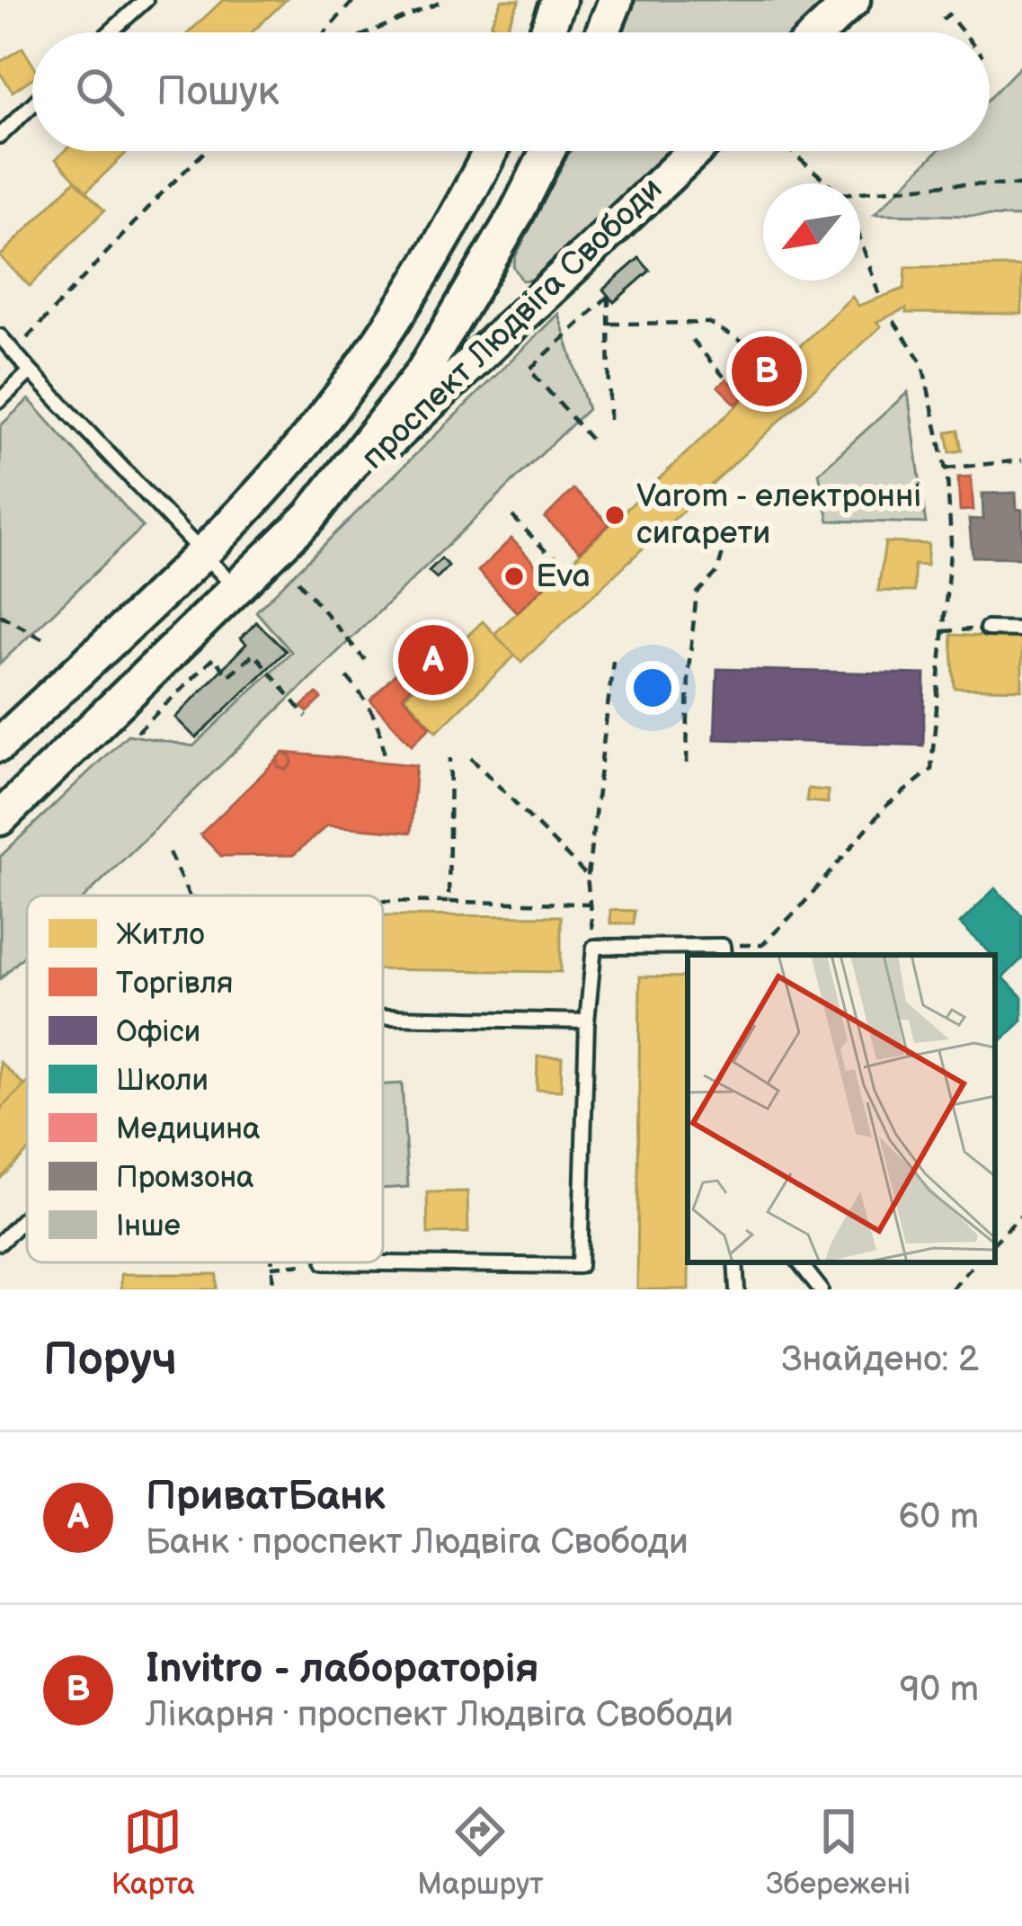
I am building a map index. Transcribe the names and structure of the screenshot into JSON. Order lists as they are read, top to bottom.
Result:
{
  "streets": {
    "main road": ["проспект Людвіга Свободи"]
  },
  "places": ["Varom - електронні сигарети", "Eva"],
  "legend": [
    "Житло",
    "Торгівля",
    "Офіси",
    "Школи",
    "Медицина",
    "Промзона",
    "Інше"
  ],
  "north": "bottom left",
  "page": {
    "search": "Пошук",
    "pins": ["B", "A"],
    "heading": ["Поруч", "Знайдено: 2"],
    "list": [
      {
        "mark": "A",
        "name": "ПриватБанк",
        "note": "Банк · проспект Людвіга Свободи",
        "value": "60 m"
      },
      {
        "mark": "B",
        "name": "Invitro - лабораторія",
        "note": "Лікарня · проспект Людвіга Свободи",
        "value": "90 m"
      }
    ],
    "nav": ["Карта", "Маршрут", "Збережені"]
  }
}
